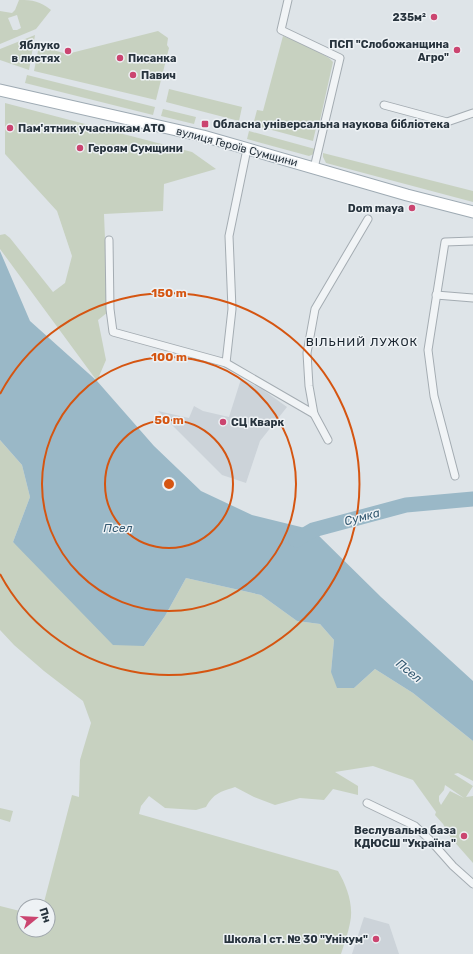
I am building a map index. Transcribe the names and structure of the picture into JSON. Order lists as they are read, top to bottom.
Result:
{
  "streets": {
    "main road": ["вулиця Героїв Сумщини"]
  },
  "districts": ["ВІЛЬНИЙ ЛУЖОК"],
  "water": ["Сумка", "Псел"],
  "places": {
    "other": [
      "235м²",
      "ПСП \"Слобожанщина Агро\"",
      "Яблуко в листях",
      "Писанка",
      "Павич",
      "Пам'ятник учасникам АТО",
      "Героям Сумщини",
      "Dom maya",
      "СЦ Кварк",
      "Веслувальна база КДЮСШ \"Україна\"",
      "Школа І ст. № 30 \"Унікум\""
    ],
    "transit": ["Обласна універсальна наукова бібліотека"]
  },
  "north": "right",
  "rings": ["150 m", "100 m", "50 m"]
}
